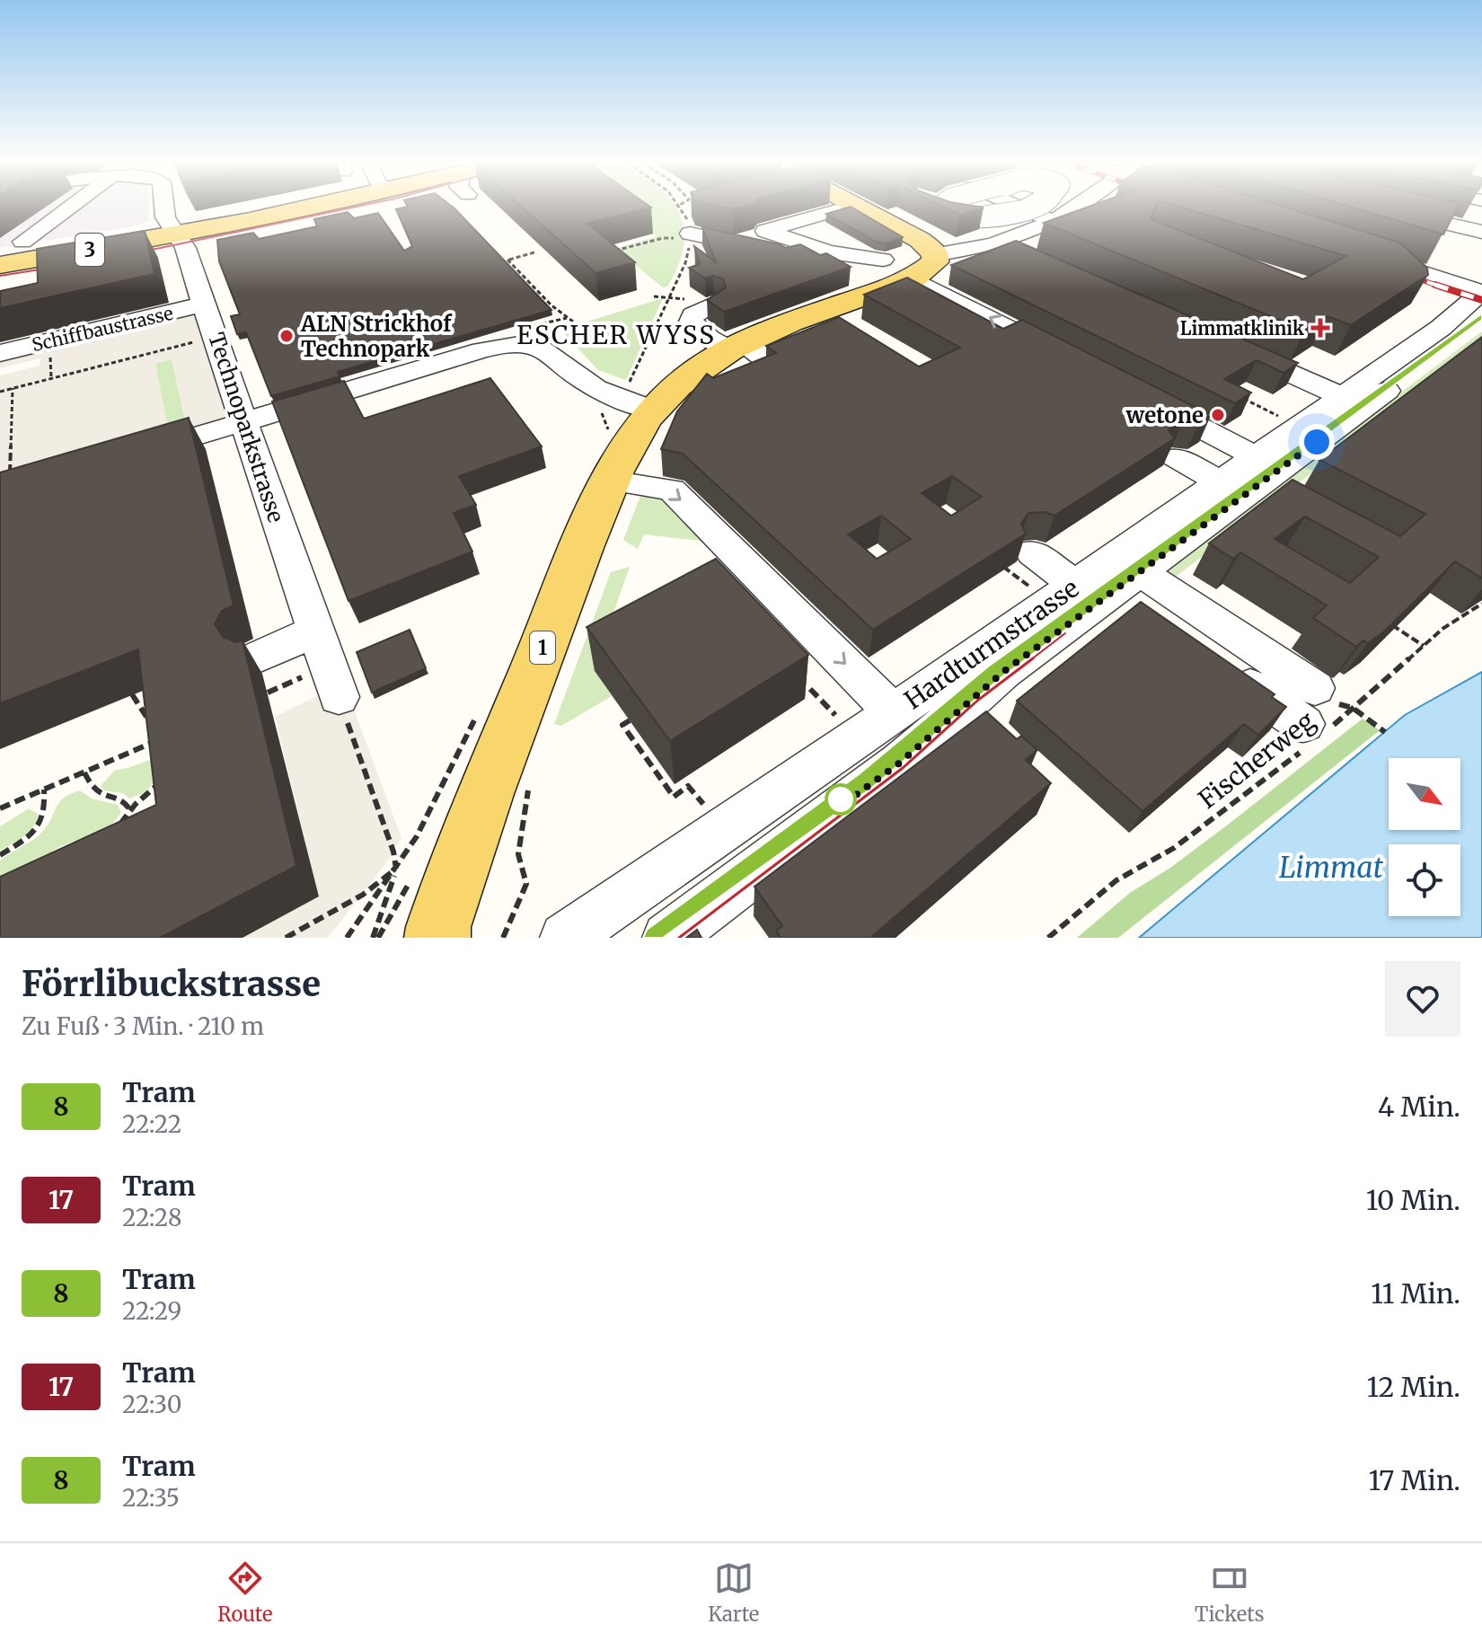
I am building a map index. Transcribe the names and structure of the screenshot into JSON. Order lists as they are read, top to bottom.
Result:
{
  "streets": {
    "main road": ["3", "1"],
    "street": ["Schiffbaustrasse", "Technoparkstrasse", "Hardturmstrasse"],
    "path": ["Fischerweg"]
  },
  "crossings": [
    ["3", "Technoparkstrasse"],
    ["Schiffbaustrasse", "Technoparkstrasse"]
  ],
  "districts": ["ESCHER WYSS"],
  "water": ["Limmat"],
  "places": {
    "health": ["Limmatklinik"],
    "other": ["ALN Strickhof Technopark", "wetone"]
  },
  "lines": ["tram line 8"],
  "north": "bottom right",
  "page": {
    "heading": ["Förrlibuckstrasse", "Zu Fuß · 3 Min. · 210 m"],
    "list": [
      {
        "mark": "8",
        "name": "Tram",
        "note": "22:22",
        "value": "4 Min."
      },
      {
        "mark": "17",
        "name": "Tram",
        "note": "22:28",
        "value": "10 Min."
      },
      {
        "mark": "8",
        "name": "Tram",
        "note": "22:29",
        "value": "11 Min."
      },
      {
        "mark": "17",
        "name": "Tram",
        "note": "22:30",
        "value": "12 Min."
      },
      {
        "mark": "8",
        "name": "Tram",
        "note": "22:35",
        "value": "17 Min."
      }
    ],
    "tabs": ["Route", "Karte", "Tickets"]
  }
}
